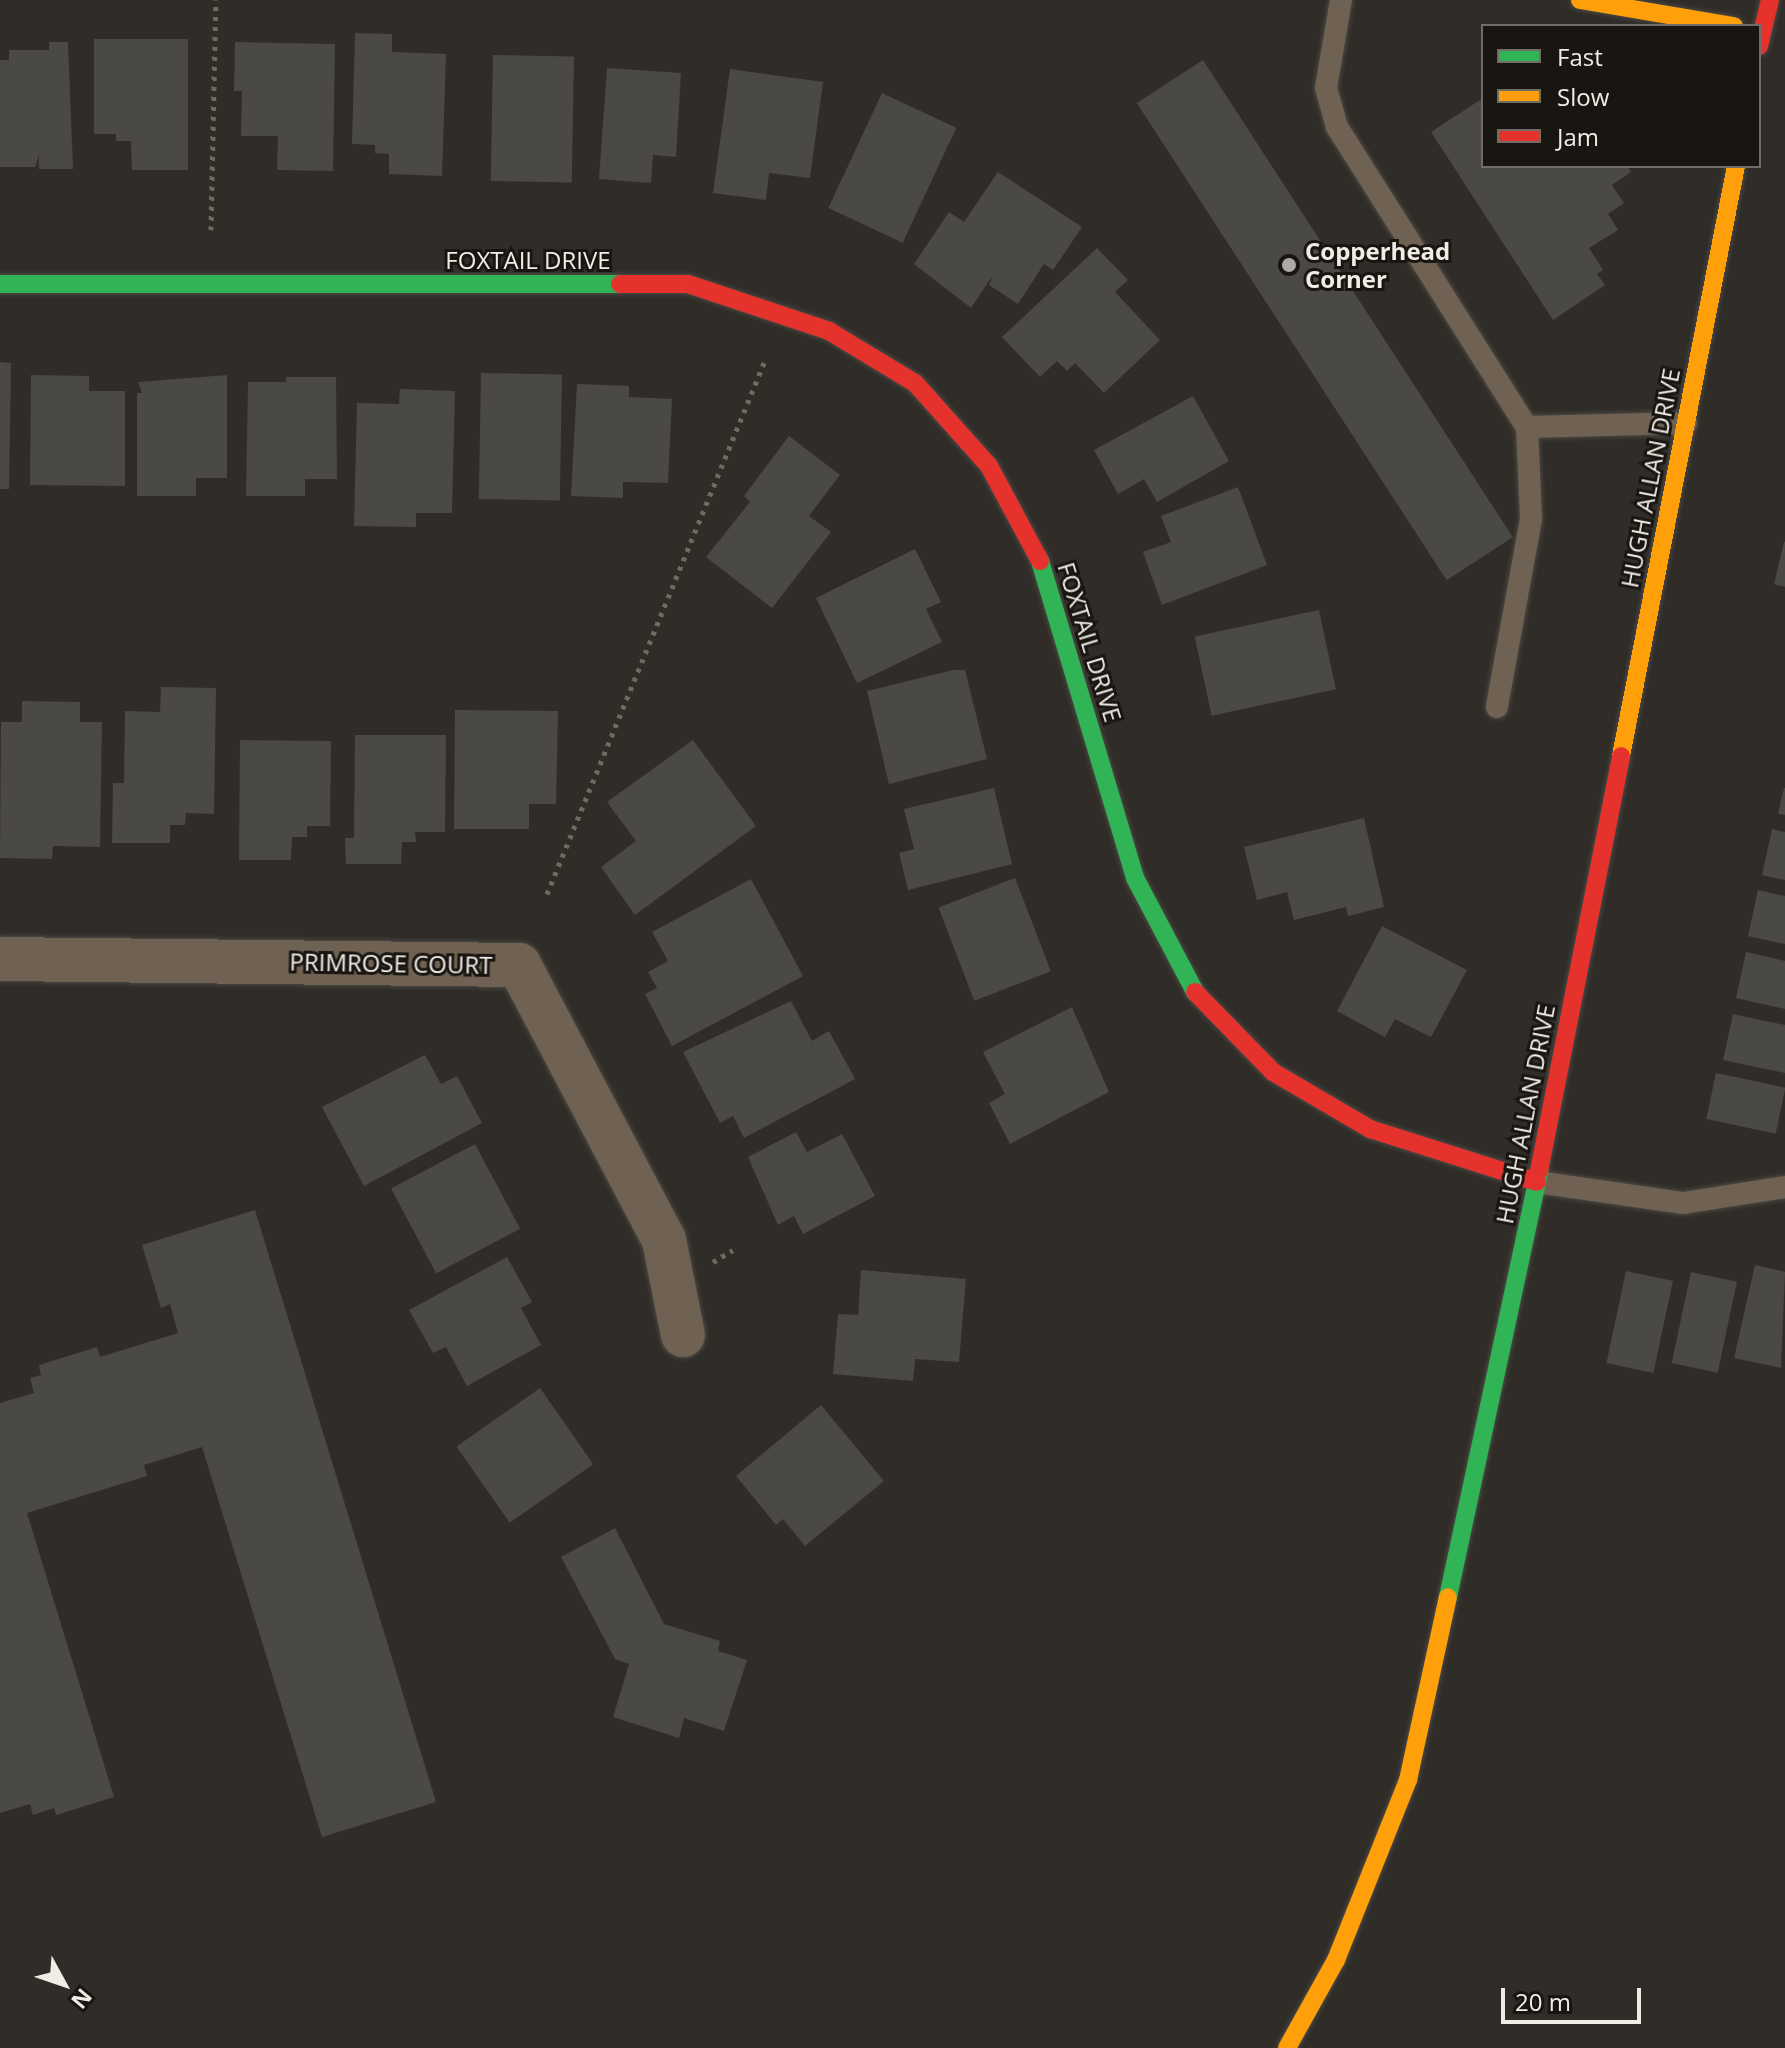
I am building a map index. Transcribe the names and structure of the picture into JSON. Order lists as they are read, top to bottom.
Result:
{
  "streets": {
    "street": ["FOXTAIL DRIVE", "HUGH ALLAN DRIVE", "PRIMROSE COURT"]
  },
  "crossings": [
    ["FOXTAIL DRIVE", "HUGH ALLAN DRIVE"]
  ],
  "places": ["Copperhead Corner"],
  "legend": ["Fast", "Slow", "Jam"],
  "scale_bar": "20 m",
  "north": "bottom right"
}
